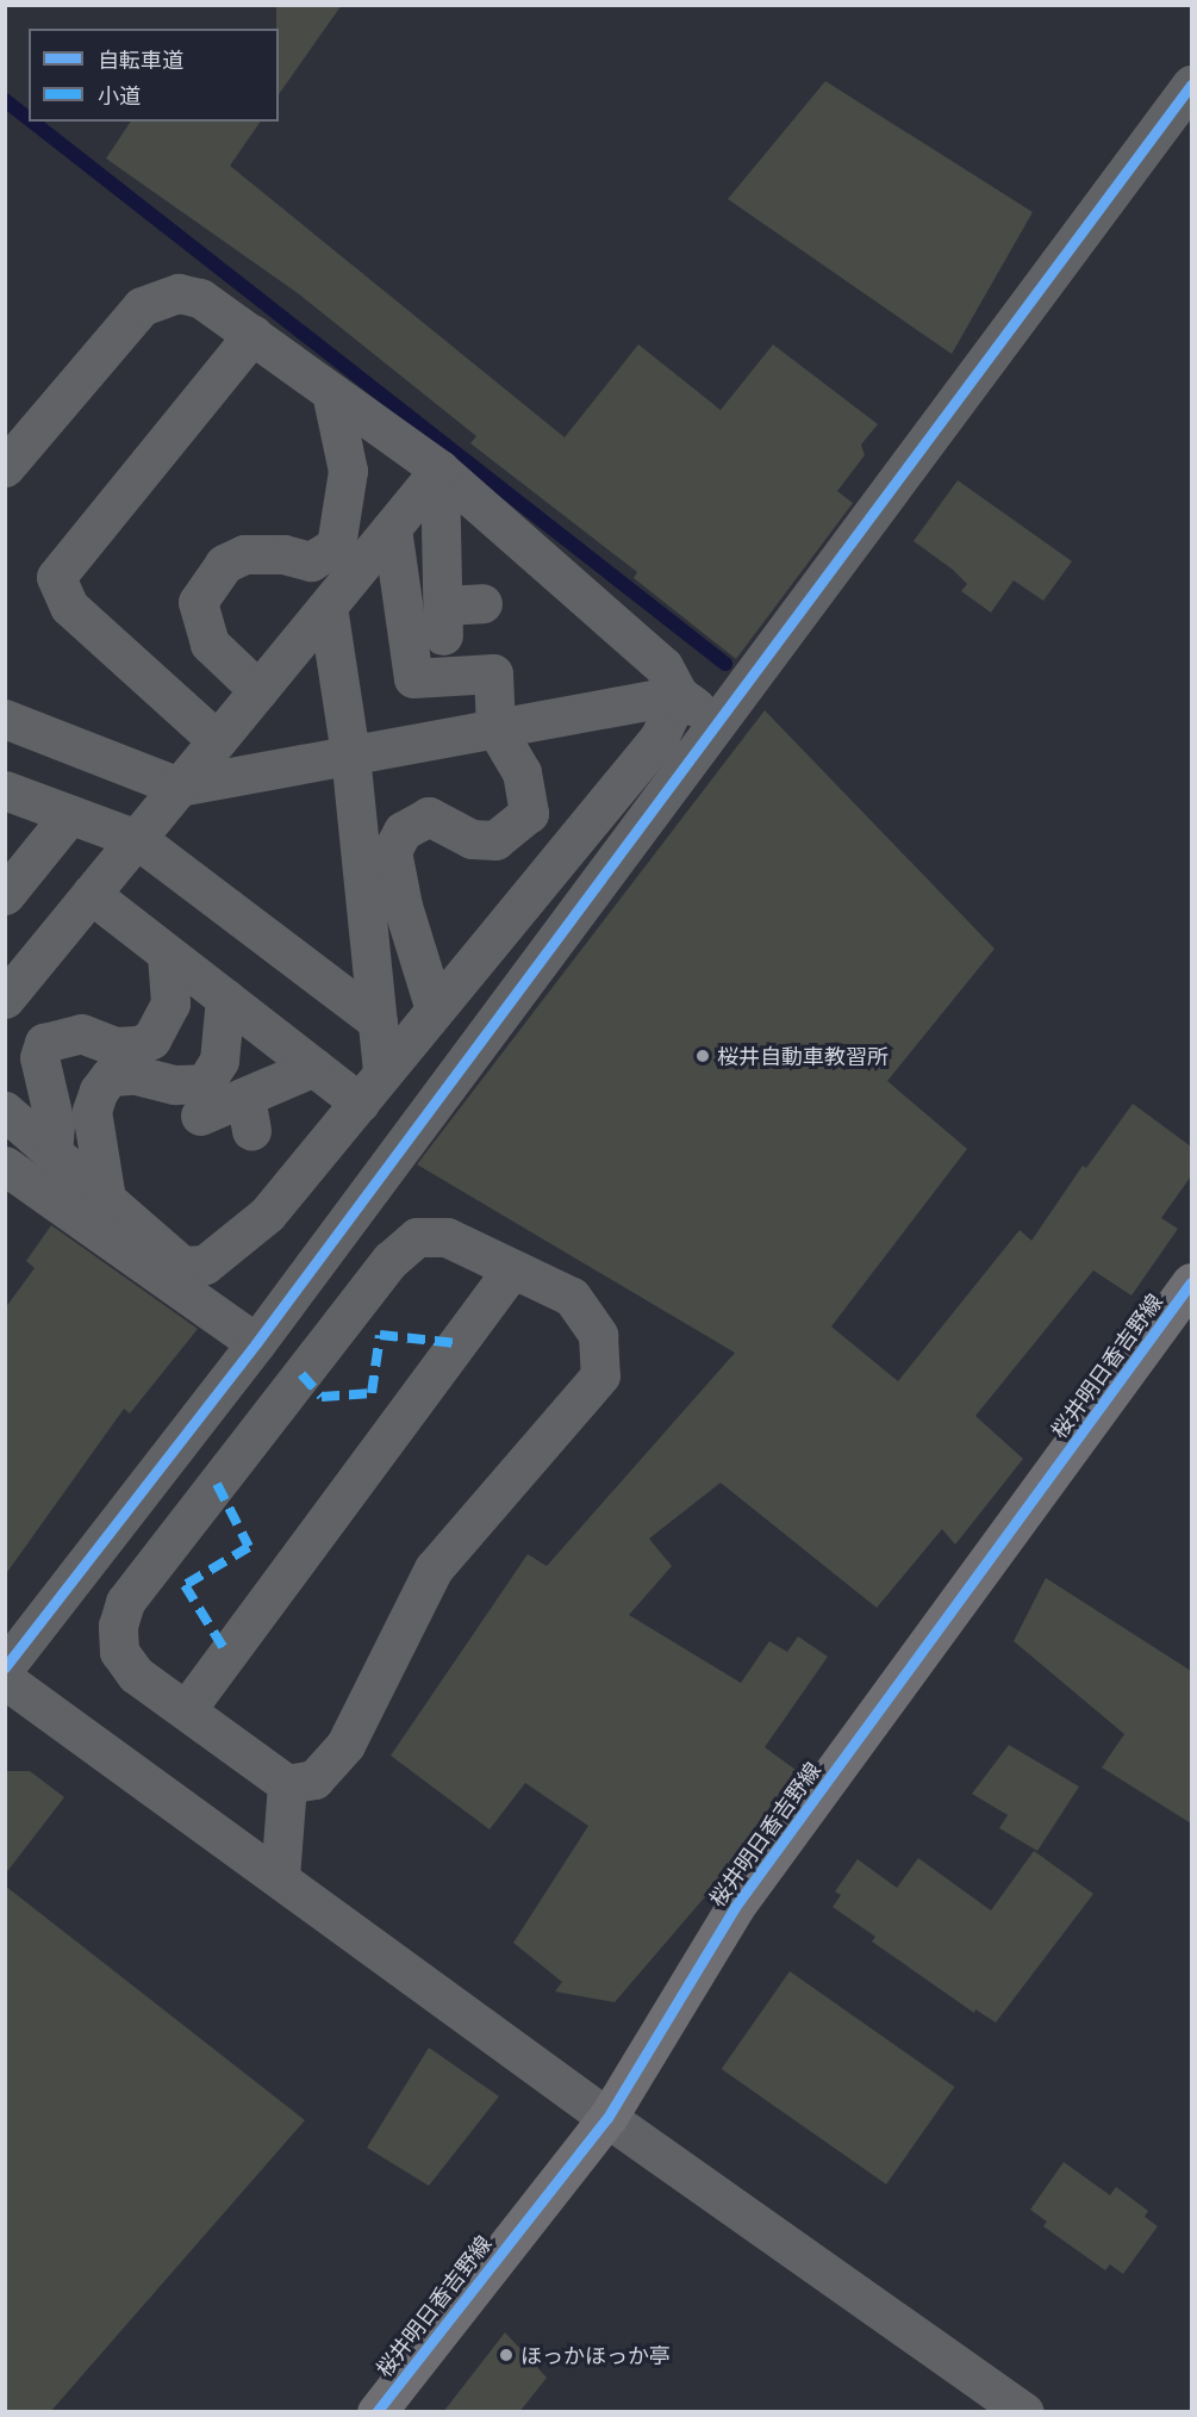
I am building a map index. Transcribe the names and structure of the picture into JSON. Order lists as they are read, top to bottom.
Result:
{
  "streets": {
    "main road": ["桜井明日香吉野線"]
  },
  "places": ["桜井自動車教習所", "ほっかほっか亭"],
  "legend": ["自転車道", "小道"]
}
